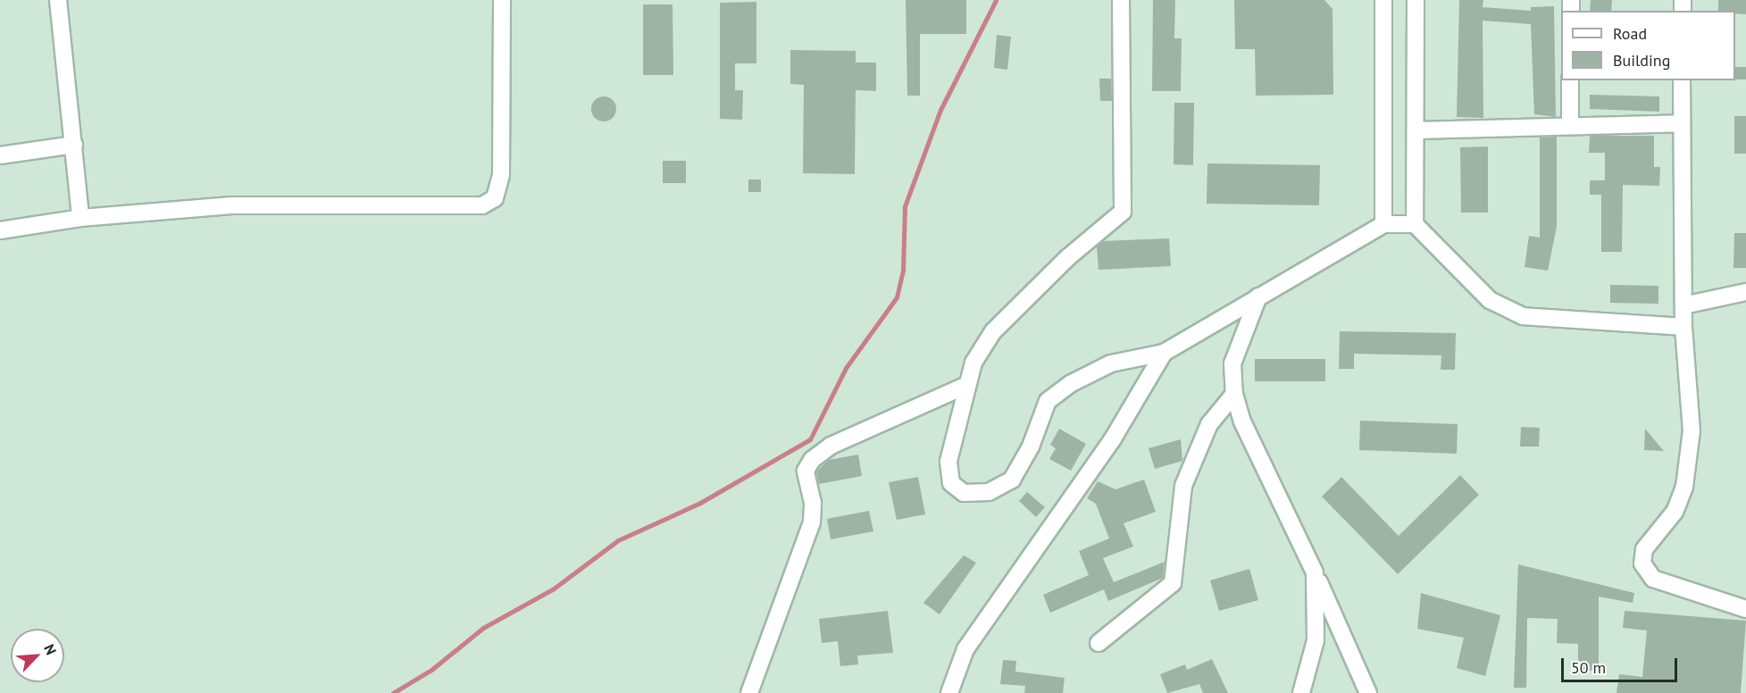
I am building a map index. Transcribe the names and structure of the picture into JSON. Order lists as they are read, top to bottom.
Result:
{
  "legend": ["Road", "Building"],
  "scale_bar": "50 m",
  "north": "top right"
}
